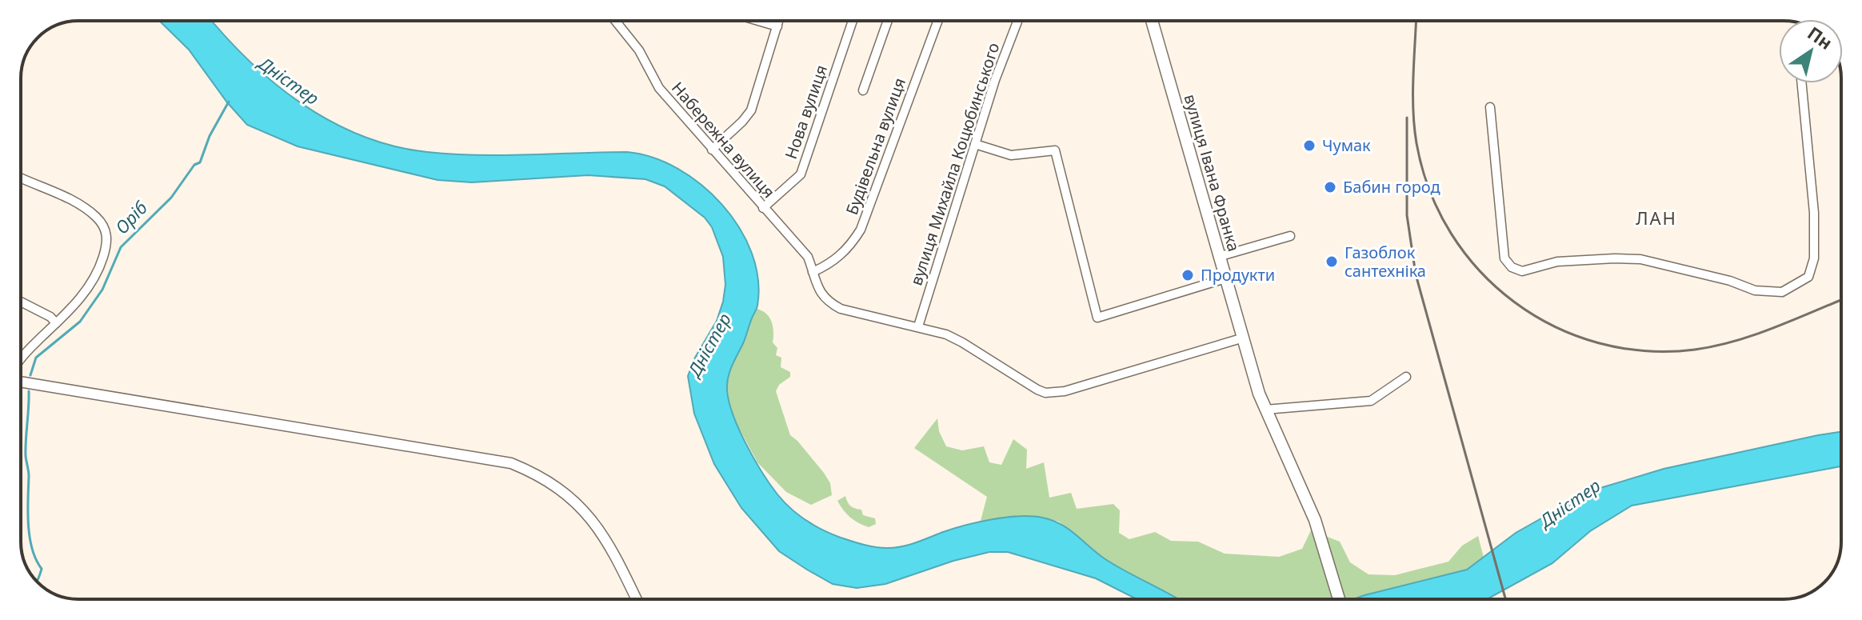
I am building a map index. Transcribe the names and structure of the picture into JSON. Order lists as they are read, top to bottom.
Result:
{
  "streets": {
    "main road": ["вулиця Івана Франка"],
    "street": [
      "Нова вулиця",
      "Набережна вулиця",
      "Будівельна вулиця",
      "вулиця Михайла Коцюбинського"
    ]
  },
  "crossings": [
    ["Нова вулиця", "Набережна вулиця"],
    ["Набережна вулиця", "Будівельна вулиця"],
    ["Набережна вулиця", "вулиця Михайла Коцюбинського"]
  ],
  "districts": ["ЛАН"],
  "water": ["Дністер", "Оріб"],
  "places": [
    "Чумак",
    "Бабин город",
    "Газоблок сантехніка",
    "Продукти"
  ],
  "north": "top right"
}
